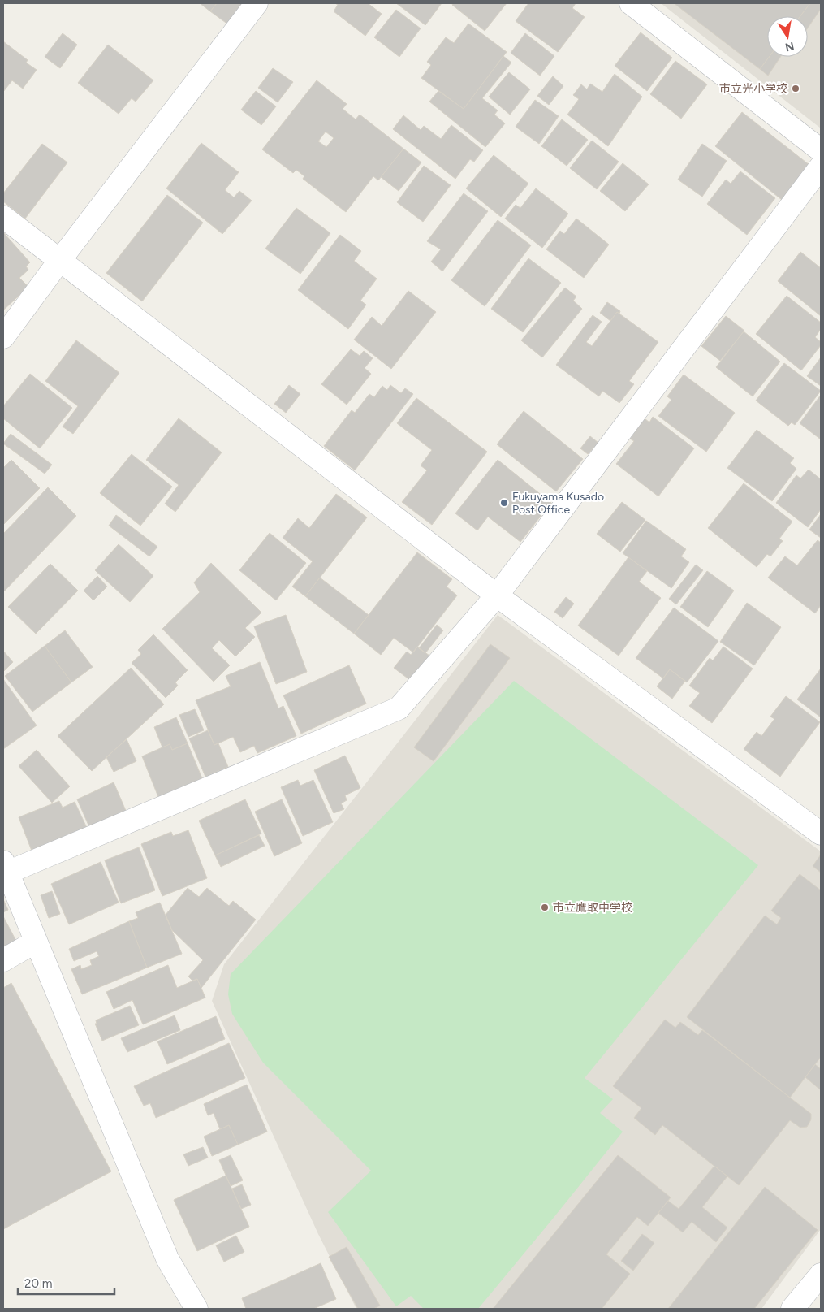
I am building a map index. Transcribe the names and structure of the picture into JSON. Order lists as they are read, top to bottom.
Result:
{
  "places": ["市立光小学校", "Fukuyama Kusado Post Office", "市立鷹取中学校"],
  "scale_bar": "20 m",
  "north": "bottom"
}
